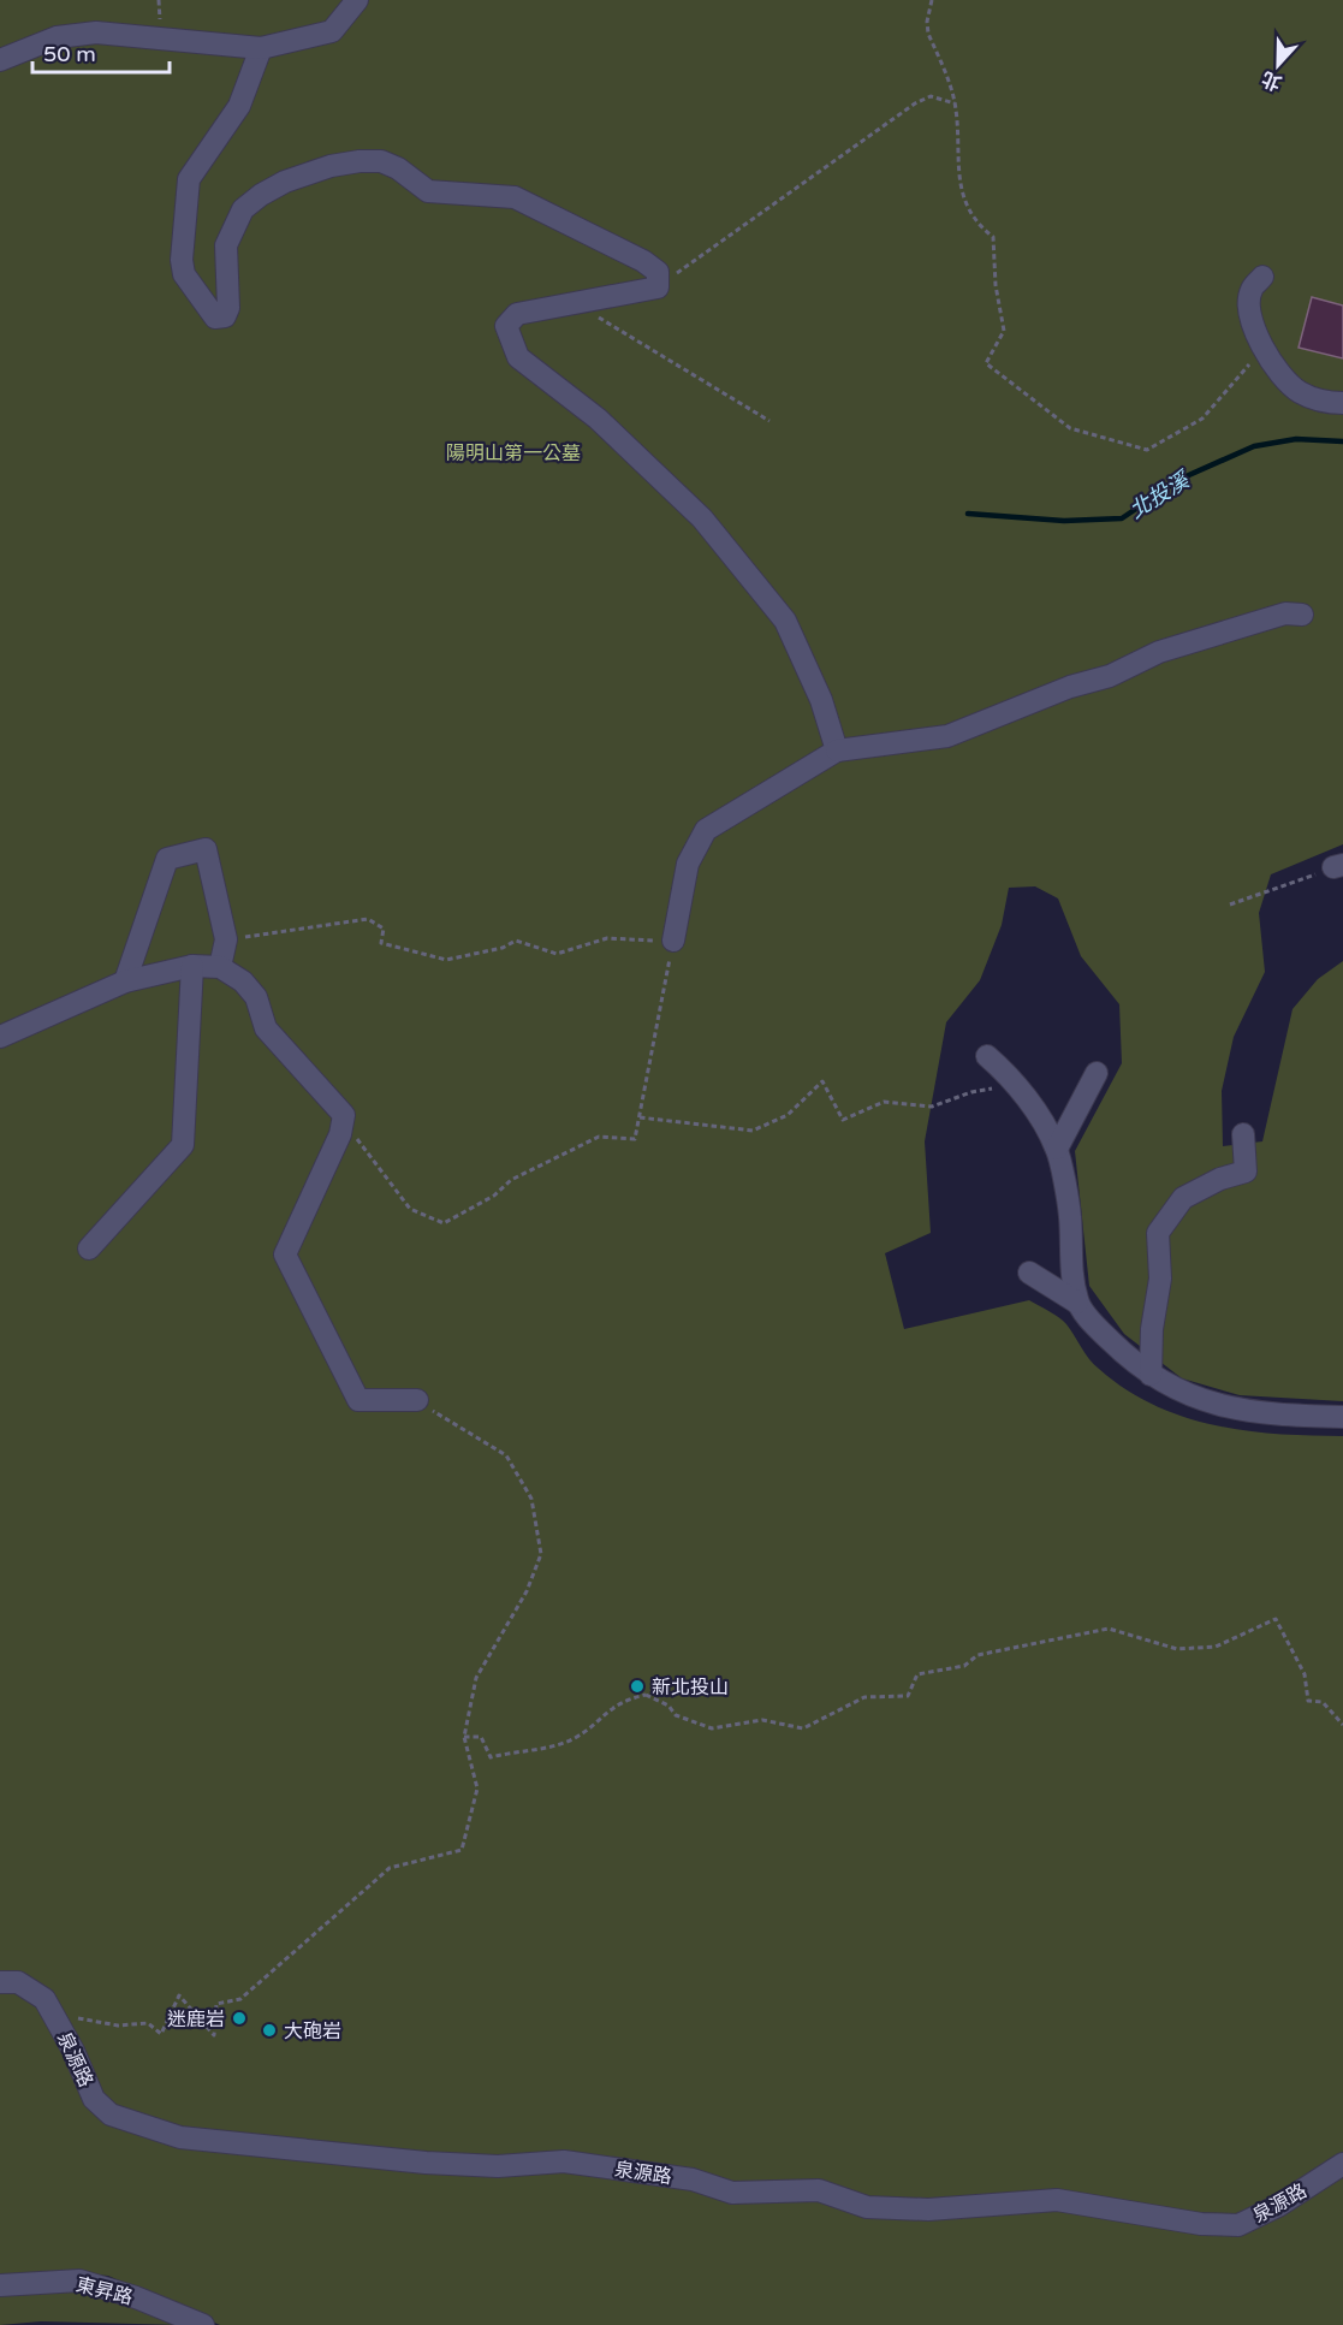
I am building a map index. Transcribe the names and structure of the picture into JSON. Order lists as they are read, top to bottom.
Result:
{
  "streets": {
    "street": ["泉源路", "東昇路"]
  },
  "water": ["北投溪"],
  "parks": ["陽明山第一公墓"],
  "places": ["新北投山", "迷鹿岩", "大砲岩"],
  "scale_bar": "50 m",
  "north": "bottom"
}
